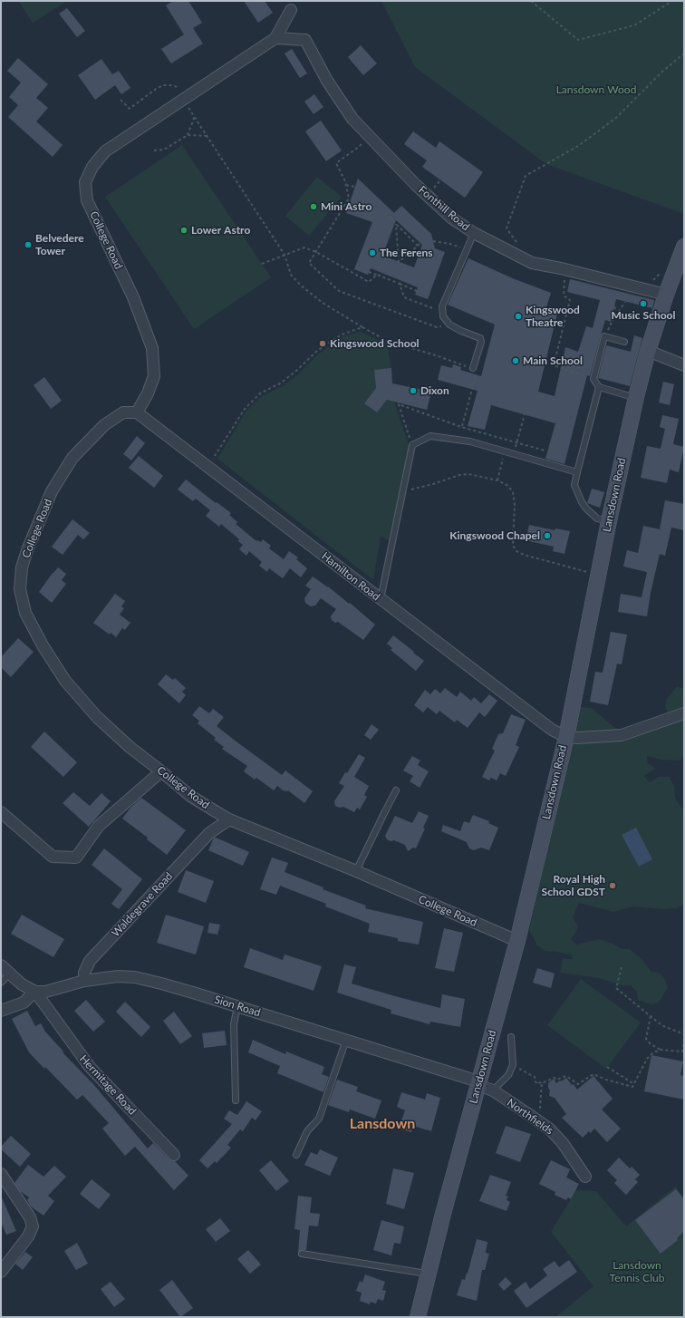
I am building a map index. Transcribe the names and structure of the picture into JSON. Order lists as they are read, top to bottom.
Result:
{
  "streets": {
    "street": [
      "Fonthill Road",
      "College Road",
      "Lansdown Road",
      "Hamilton Road",
      "Waldegrave Road",
      "Sion Road",
      "Hermitage Road",
      "Northfields"
    ]
  },
  "crossings": [
    ["Fonthill Road", "College Road"],
    ["Fonthill Road", "Lansdown Road"],
    ["College Road", "Lansdown Road"],
    ["College Road", "Hamilton Road"],
    ["College Road", "Waldegrave Road"],
    ["Lansdown Road", "Hamilton Road"],
    ["Lansdown Road", "Sion Road"],
    ["Lansdown Road", "Northfields"],
    ["Waldegrave Road", "Sion Road"],
    ["Sion Road", "Hermitage Road"],
    ["Sion Road", "Northfields"]
  ],
  "districts": ["Lansdown"],
  "parks": ["Lansdown Wood", "Lansdown Tennis Club"],
  "places": [
    "Mini Astro",
    "Lower Astro",
    "Belvedere Tower",
    "The Ferens",
    "Music School",
    "Kingswood Theatre",
    "Kingswood School",
    "Main School",
    "Dixon",
    "Kingswood Chapel",
    "Royal High School GDST"
  ]
}
